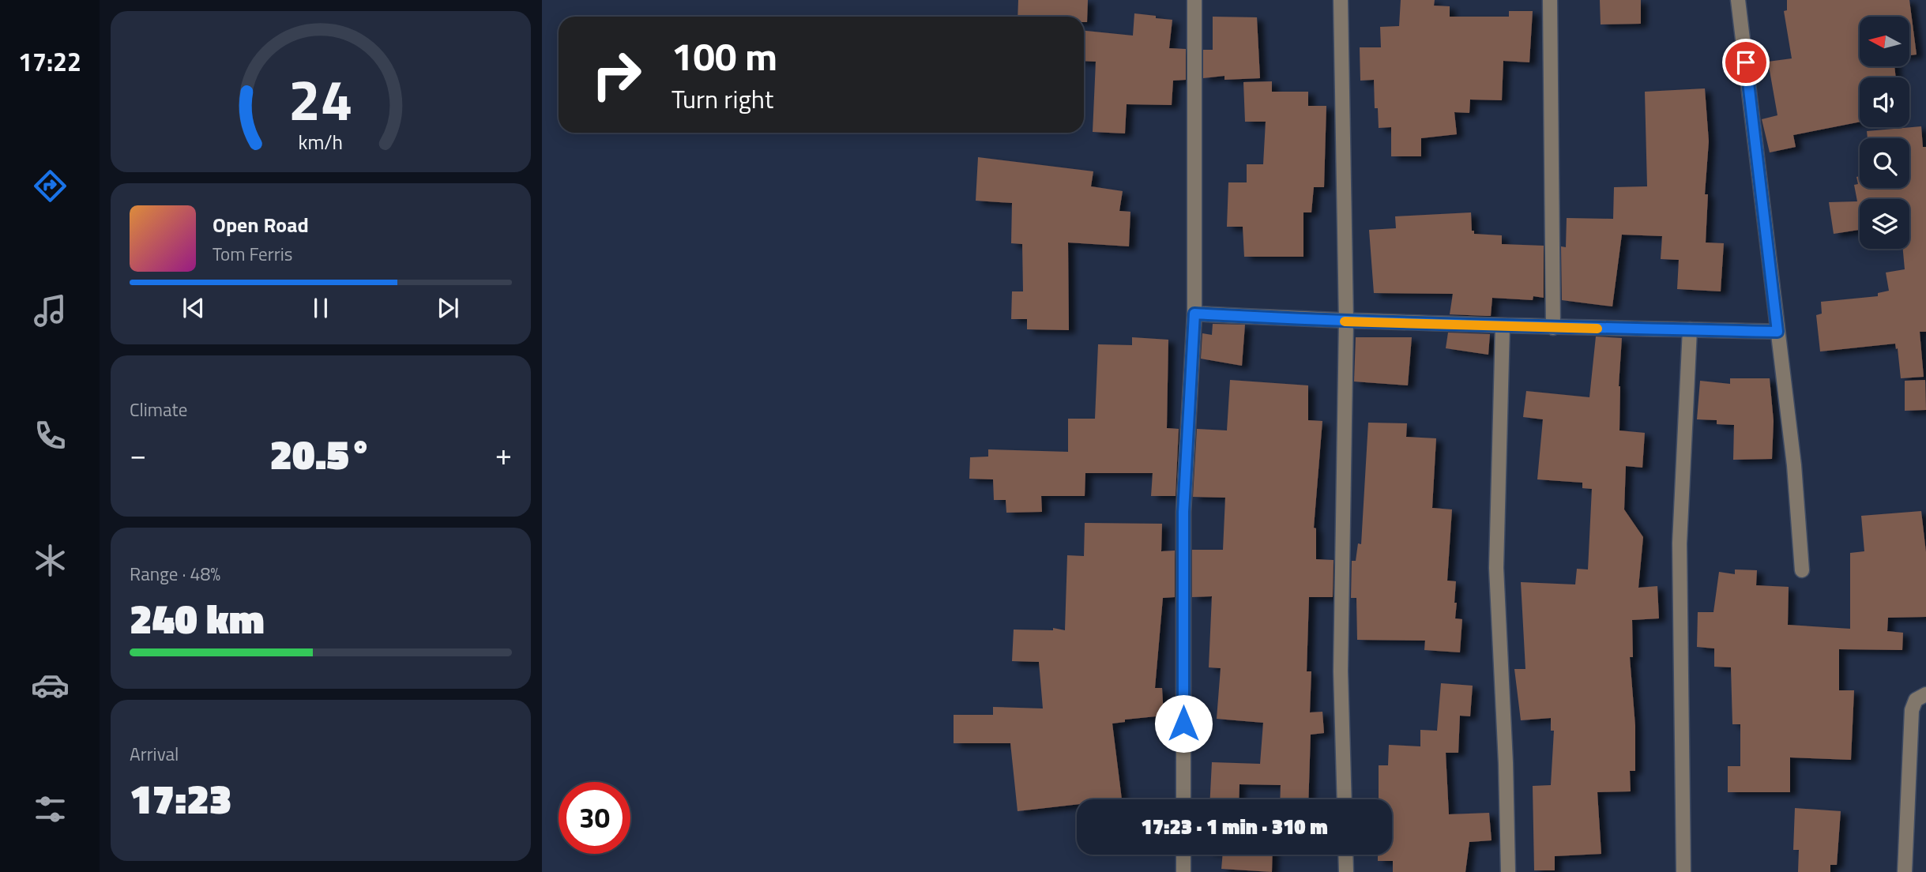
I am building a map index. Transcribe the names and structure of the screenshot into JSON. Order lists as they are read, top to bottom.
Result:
{
  "north": "left",
  "page": {
    "tabs": "17:22",
    "turn": ["100 m", "Turn right"],
    "song": ["Open Road", "Tom Ferris"],
    "tile": [
      "Climate",
      ["Range · 48%", "240 km"],
      ["Arrival", "17:23"]
    ],
    "heat": ["−", "20.5°", "+"],
    "limit": "30",
    "trip": "17:23 · 1 min · 310 m",
    "gauge": ["24", "km/h"]
  }
}
